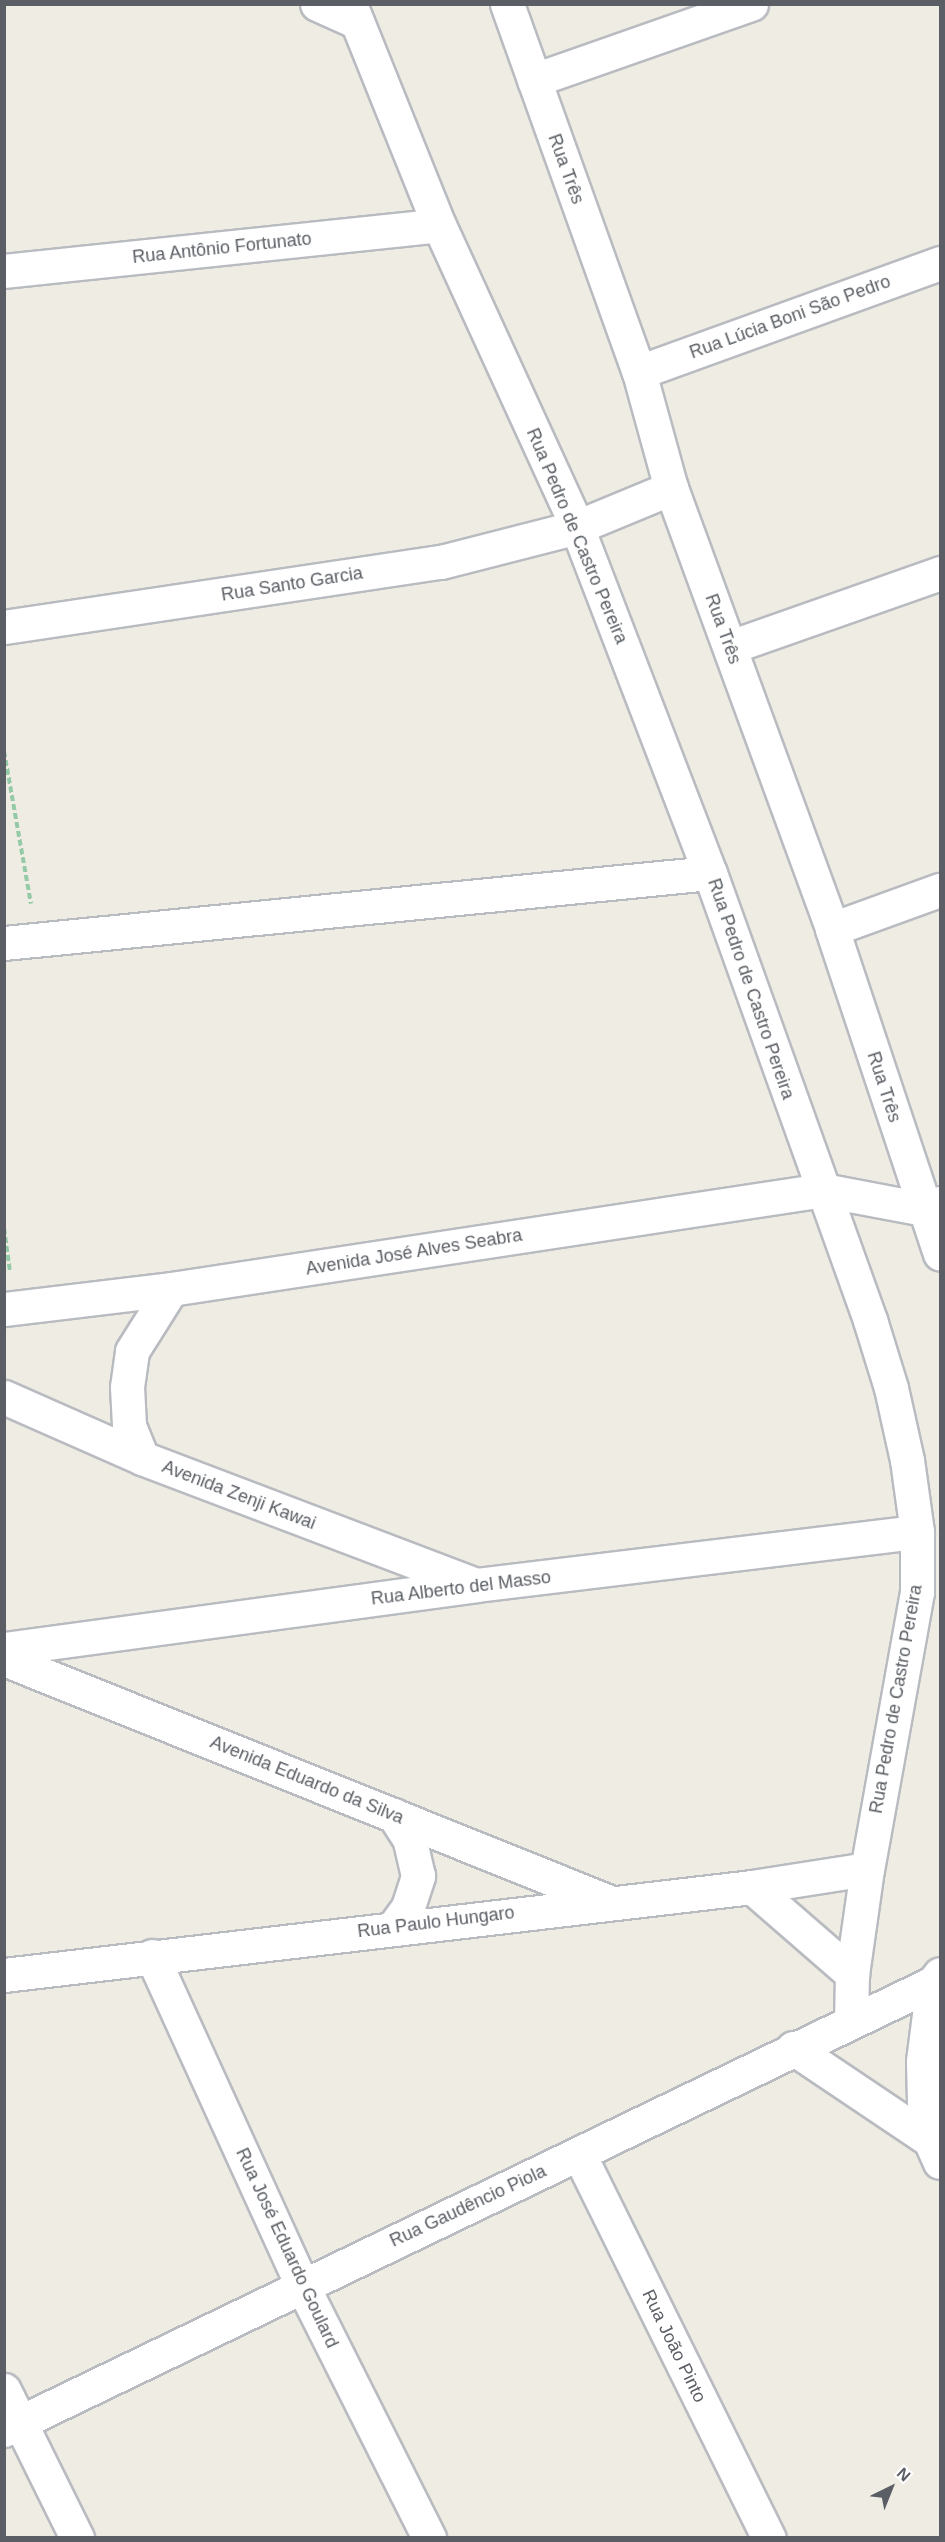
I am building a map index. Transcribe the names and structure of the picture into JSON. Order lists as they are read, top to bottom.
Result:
{
  "streets": {
    "street": [
      "Rua Três",
      "Rua Antônio Fortunato",
      "Rua Lúcia Boni São Pedro",
      "Rua Pedro de Castro Pereira",
      "Rua Santo Garcia",
      "Avenida José Alves Seabra",
      "Avenida Zenji Kawai",
      "Rua Alberto del Masso",
      "Avenida Eduardo da Silva",
      "Rua Paulo Hungaro",
      "Rua Gaudêncio Piola",
      "Rua José Eduardo Goulard",
      "Rua João Pinto"
    ]
  },
  "crossings": [
    ["Rua Três", "Rua Lúcia Boni São Pedro"],
    ["Rua Três", "Rua Santo Garcia"],
    ["Rua Três", "Avenida José Alves Seabra"],
    ["Rua Antônio Fortunato", "Rua Pedro de Castro Pereira"],
    ["Rua Pedro de Castro Pereira", "Rua Santo Garcia"],
    ["Rua Pedro de Castro Pereira", "Avenida José Alves Seabra"],
    ["Rua Pedro de Castro Pereira", "Rua Alberto del Masso"],
    ["Rua Pedro de Castro Pereira", "Rua Paulo Hungaro"],
    ["Rua Pedro de Castro Pereira", "Rua Gaudêncio Piola"],
    ["Avenida Zenji Kawai", "Rua Alberto del Masso"],
    ["Avenida Eduardo da Silva", "Rua Paulo Hungaro"],
    ["Rua Paulo Hungaro", "Rua José Eduardo Goulard"],
    ["Rua Gaudêncio Piola", "Rua José Eduardo Goulard"],
    ["Rua Gaudêncio Piola", "Rua João Pinto"]
  ],
  "north": "top right"
}
